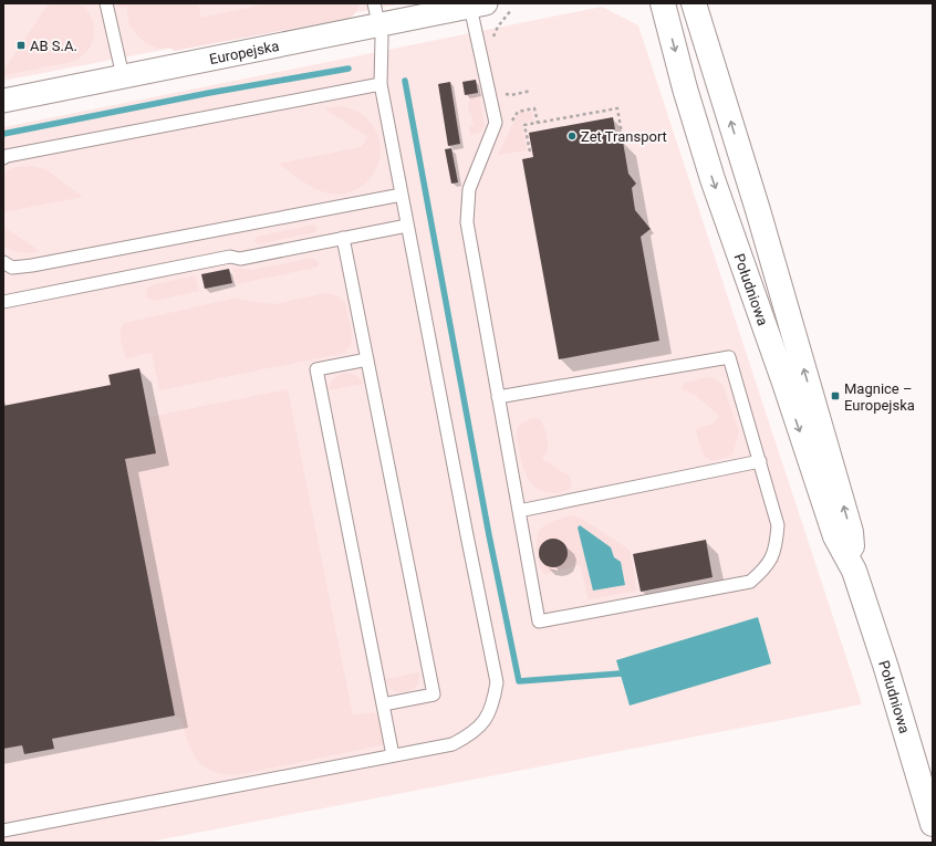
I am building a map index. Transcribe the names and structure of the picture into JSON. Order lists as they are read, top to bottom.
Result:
{
  "streets": {
    "main road": ["Południowa"],
    "street": ["Europejska"]
  },
  "places": {
    "transit": ["AB S.A.", "Magnice – Europejska"],
    "other": ["Zet Transport"]
  }
}
